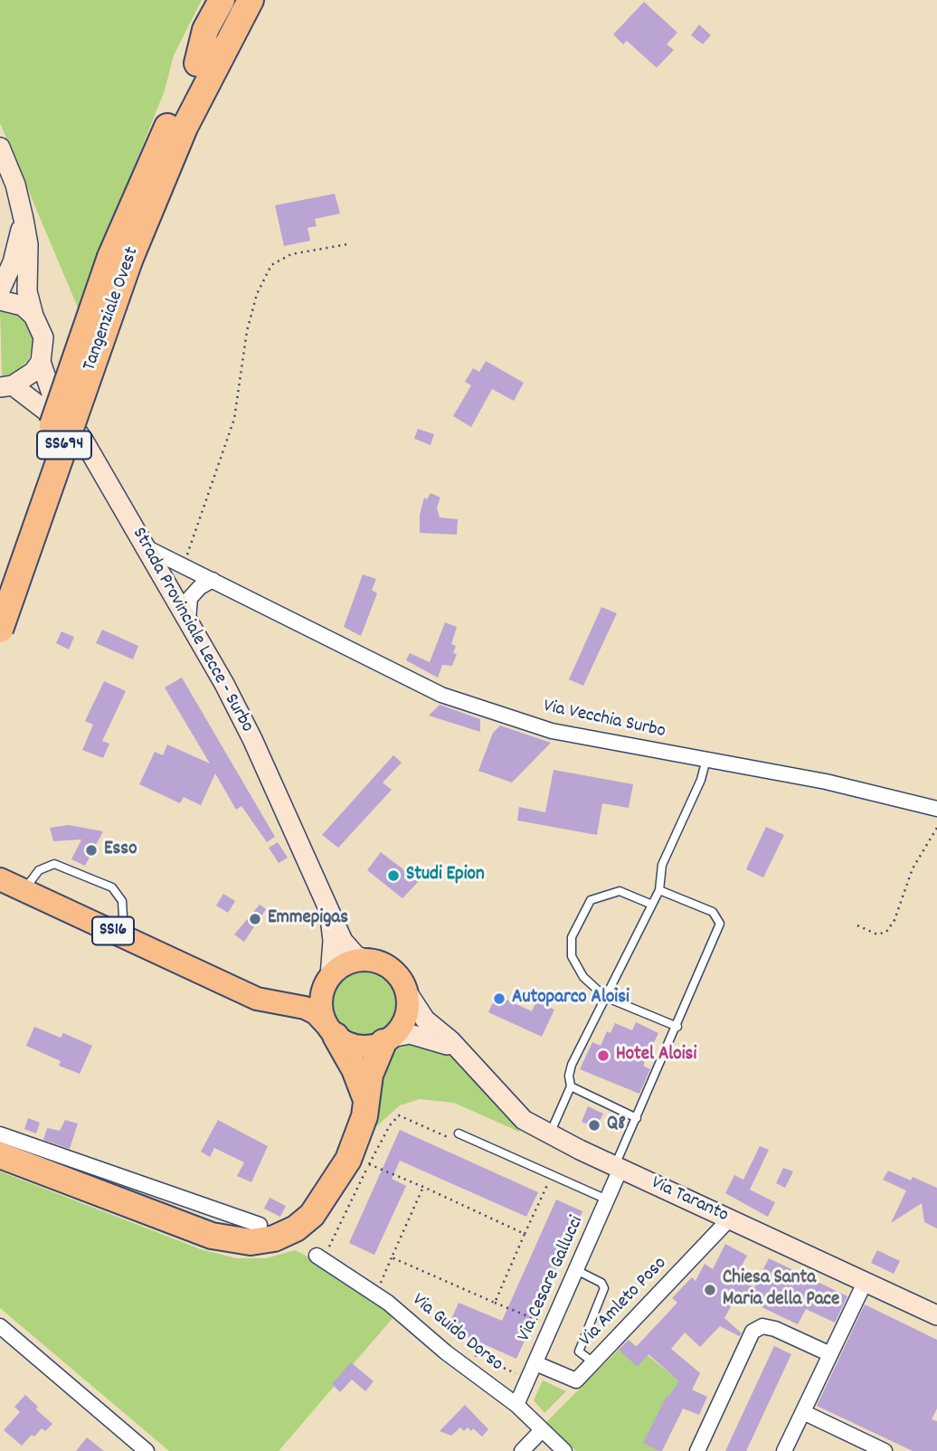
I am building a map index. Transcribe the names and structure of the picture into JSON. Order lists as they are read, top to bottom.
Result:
{
  "streets": {
    "highway": ["Tangenziale Ovest", "SS694"],
    "main road": ["SS16", "Via Taranto"],
    "street": [
      "Strada Provinciale Lecce - Surbo",
      "Via Vecchia Surbo",
      "Via Cesare Gallucci",
      "Via Amleto Poso",
      "Via Guido Dorso"
    ]
  },
  "crossings": [
    ["Strada Provinciale Lecce - Surbo", "Via Vecchia Surbo"],
    ["Strada Provinciale Lecce - Surbo", "Via Taranto"],
    ["Via Taranto", "Via Cesare Gallucci"],
    ["Via Taranto", "Via Amleto Poso"],
    ["Via Cesare Gallucci", "Via Amleto Poso"],
    ["Via Cesare Gallucci", "Via Guido Dorso"]
  ],
  "places": [
    "Esso",
    "Studi Epion",
    "Emmepigas",
    "Autoparco Aloisi",
    "Hotel Aloisi",
    "Q8",
    "Chiesa Santa Maria della Pace"
  ]
}
